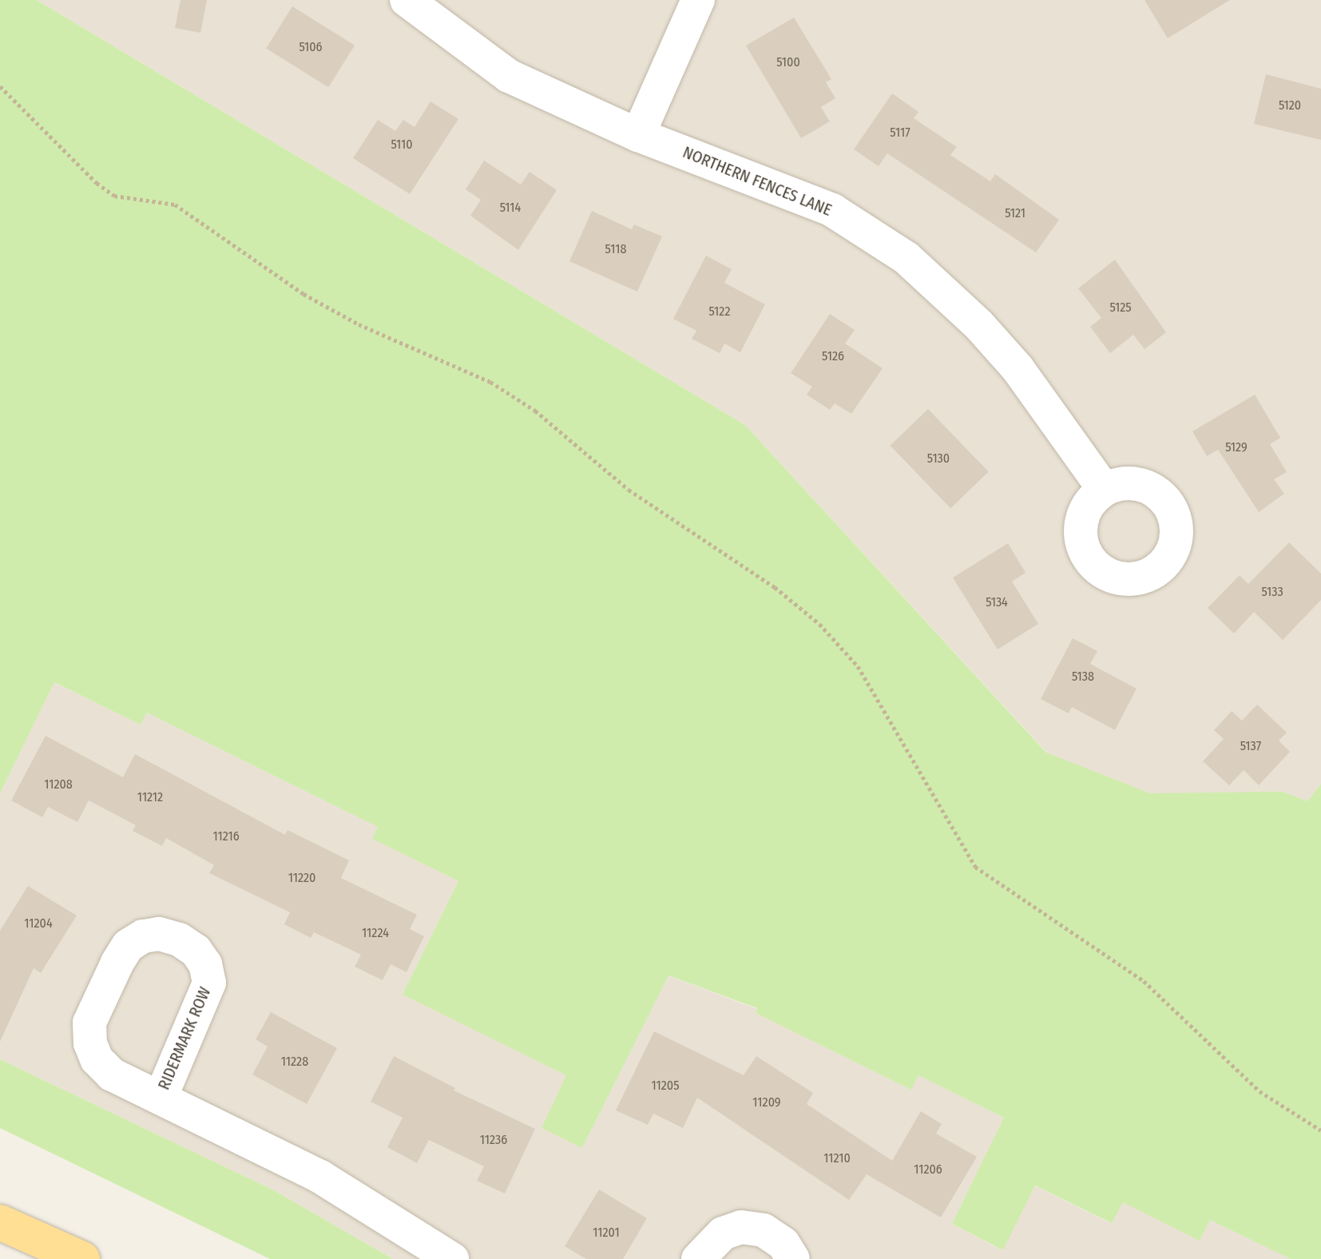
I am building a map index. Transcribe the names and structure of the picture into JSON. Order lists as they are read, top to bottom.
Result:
{
  "streets": {
    "street": ["NORTHERN FENCES LANE", "RIDERMARK ROW"]
  },
  "house_numbers": [
    "5106",
    "5100",
    "5120",
    "5117",
    "5110",
    "5114",
    "5121",
    "5118",
    "5125",
    "5122",
    "5126",
    "5129",
    "5130",
    "5133",
    "5134",
    "5138",
    "5137",
    "11208",
    "11212",
    "11216",
    "11220",
    "11204",
    "11224",
    "11228",
    "11205",
    "11209",
    "11236",
    "11210",
    "11206",
    "11201"
  ]
}
